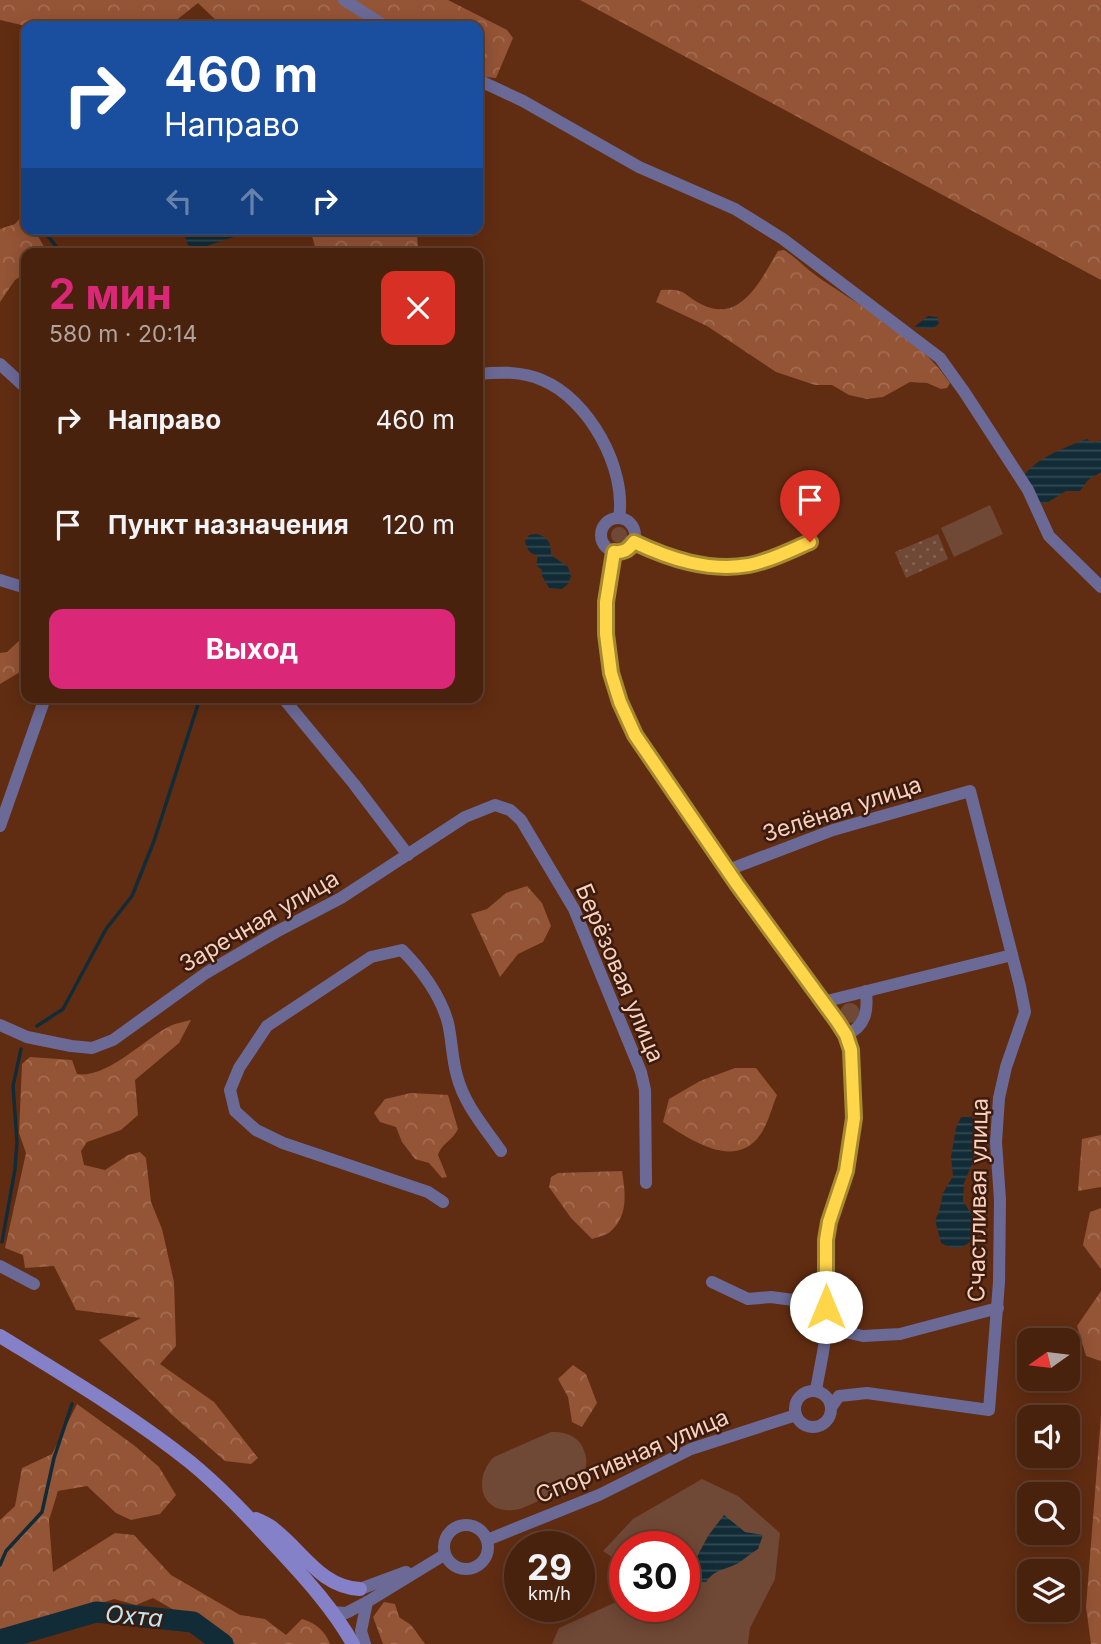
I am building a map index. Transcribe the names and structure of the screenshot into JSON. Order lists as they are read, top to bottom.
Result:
{
  "streets": {
    "street": [
      "Зелёная улица",
      "Заречная улица",
      "Берёзовая улица",
      "Счастливая улица",
      "Спортивная улица"
    ]
  },
  "crossings": [
    ["Зелёная улица", "Счастливая улица"],
    ["Заречная улица", "Берёзовая улица"],
    ["Счастливая улица", "Спортивная улица"]
  ],
  "water": ["Охта"],
  "north": "left",
  "page": {
    "turn": ["460 m", "Направо"],
    "heading": ["2 мин", "580 m · 20:14"],
    "list": [
      {
        "name": "Направо",
        "value": "460 m"
      },
      {
        "name": "Пункт назначения",
        "value": "120 m"
      }
    ],
    "buttons": "Выход",
    "speed": "29 km/h",
    "limit": "30"
  }
}
